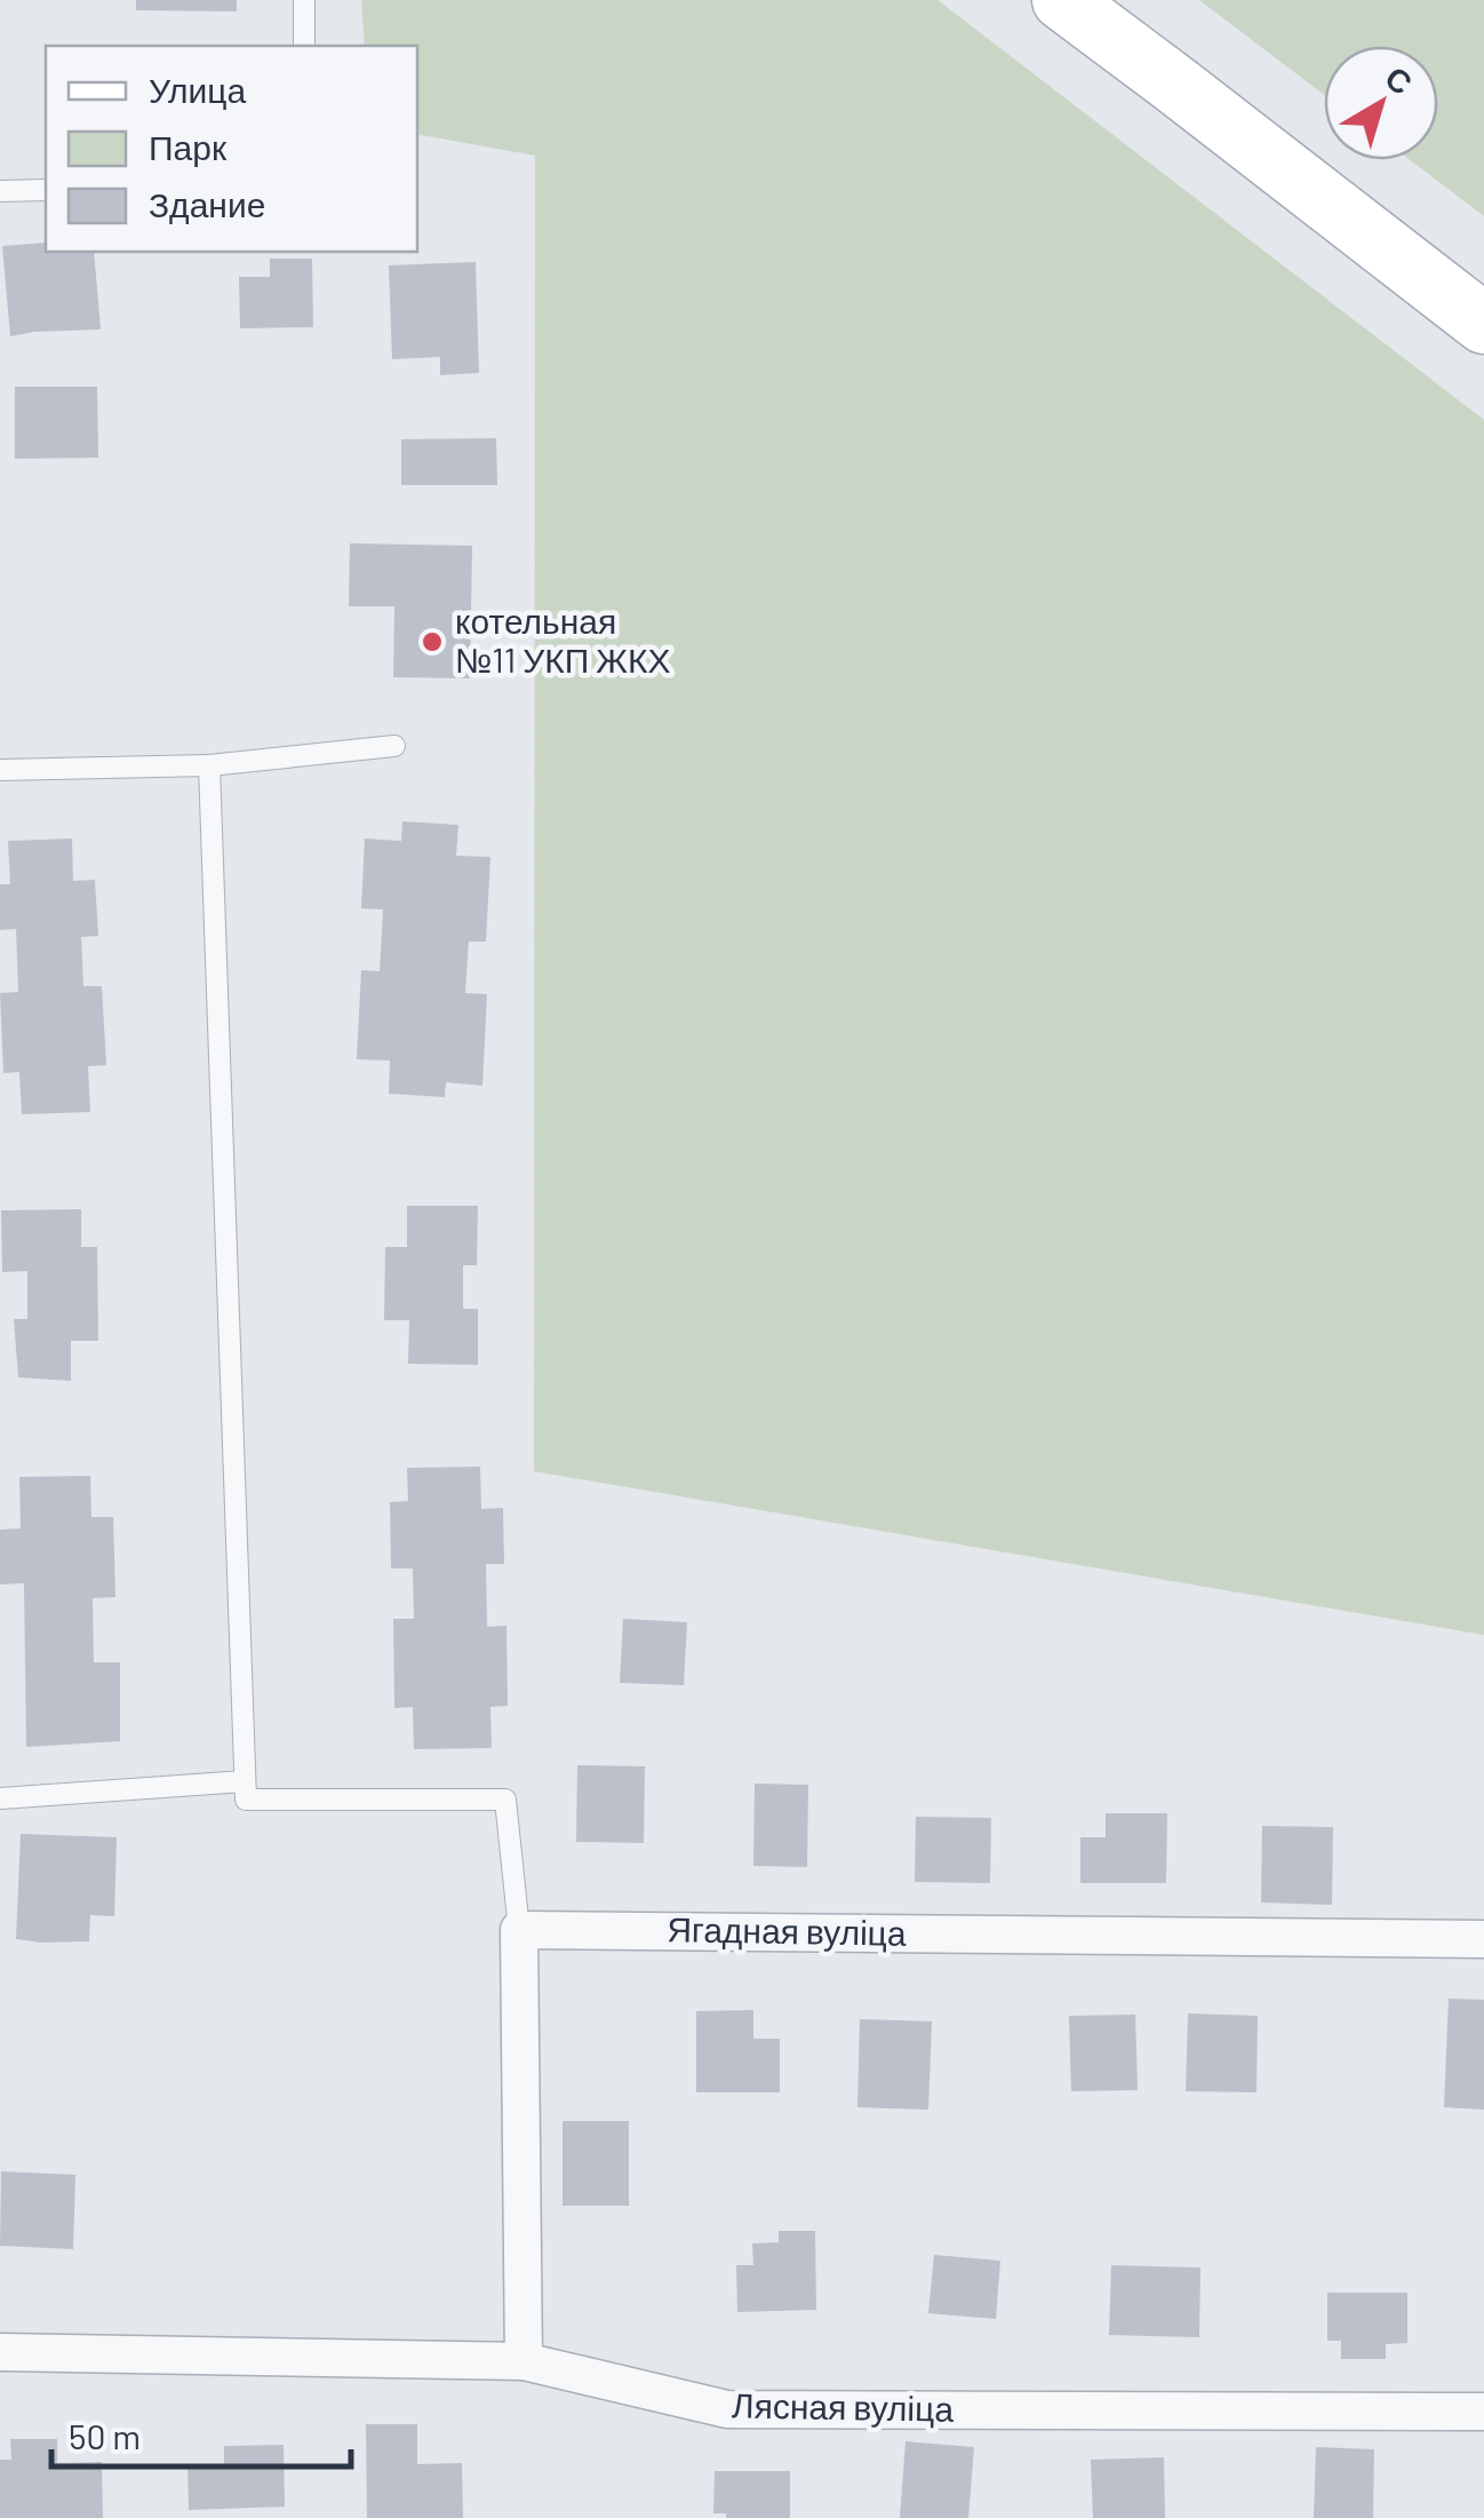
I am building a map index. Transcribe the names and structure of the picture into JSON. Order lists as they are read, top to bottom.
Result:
{
  "streets": {
    "street": ["Ягадная вуліца", "Лясная вуліца"]
  },
  "places": ["котельная №11 УКП ЖКХ"],
  "legend": ["Улица", "Парк", "Здание"],
  "scale_bar": "50 m",
  "north": "top right"
}
